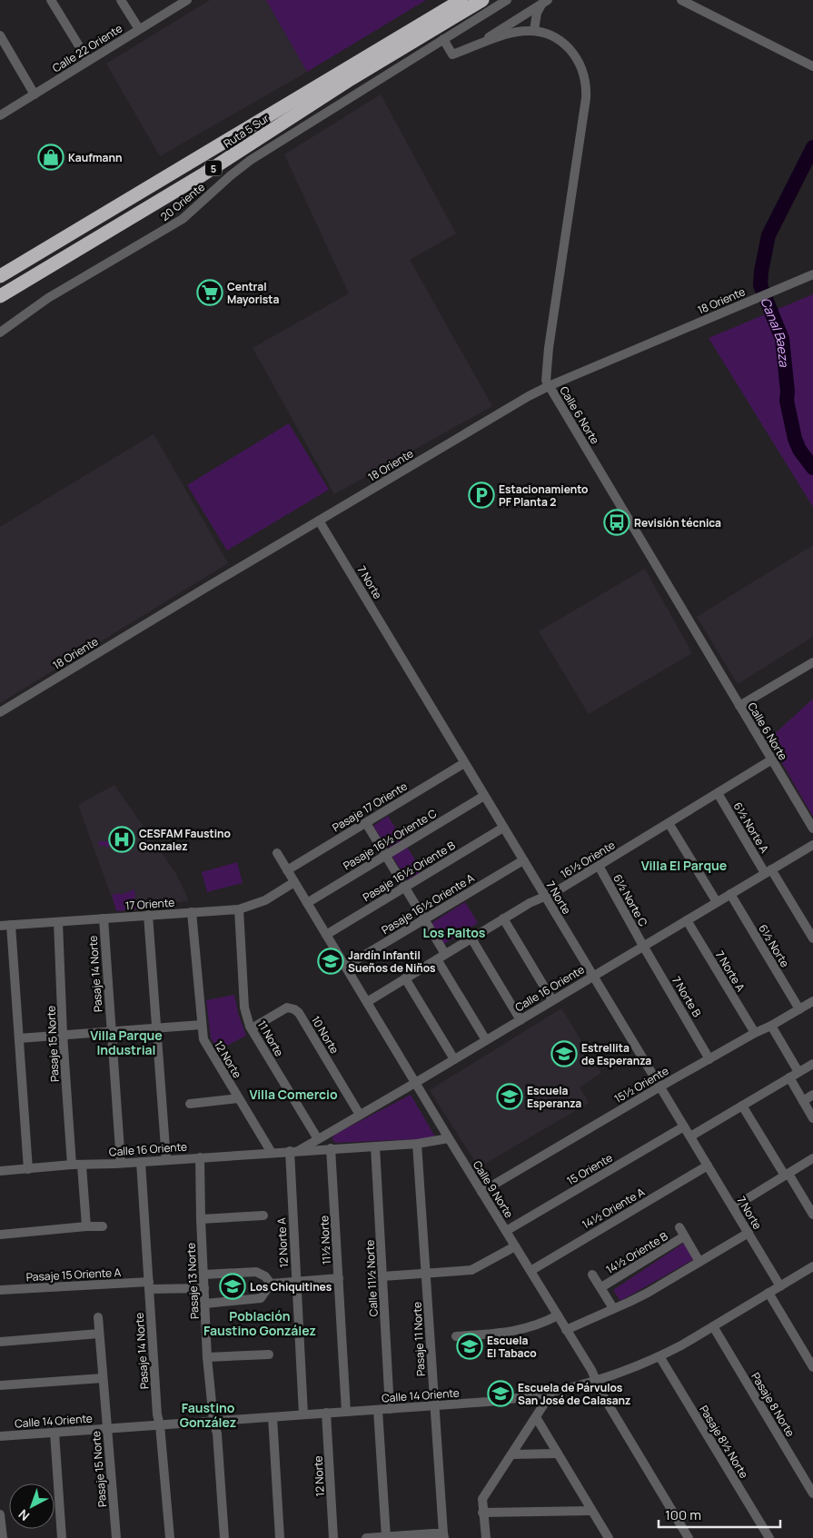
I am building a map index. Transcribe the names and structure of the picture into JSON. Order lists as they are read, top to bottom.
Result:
{
  "streets": {
    "highway": ["Ruta 5 Sur", "5"],
    "street": [
      "Calle 22 Oriente",
      "20 Oriente",
      "18 Oriente",
      "Calle 6 Norte",
      "7 Norte",
      "Pasaje 17 Oriente",
      "6½ Norte A",
      "Pasaje 16½ Oriente C",
      "16½ Oriente",
      "Pasaje 16½ Oriente B",
      "6½ Norte C",
      "17 Oriente",
      "Pasaje 16½ Oriente A",
      "6½ Norte",
      "7 Norte A",
      "Pasaje 14 Norte",
      "Calle 16 Oriente",
      "7 Norte B",
      "10 Norte",
      "11 Norte",
      "Pasaje 15 Norte",
      "12 Norte",
      "15½ Oriente",
      "15 Oriente",
      "Calle 9 Norte",
      "14½ Oriente A",
      "11½ Norte",
      "12 Norte A",
      "14½ Oriente B",
      "Pasaje 15 Oriente A",
      "Calle 11½ Norte",
      "Pasaje 13 Norte",
      "Pasaje 11 Norte",
      "Calle 14 Oriente",
      "Pasaje 8 Norte",
      "Pasaje 8½ Norte"
    ]
  },
  "crossings": [
    ["20 Oriente", "Calle 6 Norte"],
    ["18 Oriente", "Calle 6 Norte"],
    ["18 Oriente", "7 Norte"],
    ["Calle 6 Norte", "16½ Oriente"],
    ["7 Norte", "Pasaje 17 Oriente"],
    ["7 Norte", "Pasaje 16½ Oriente C"],
    ["7 Norte", "16½ Oriente"],
    ["7 Norte", "Pasaje 16½ Oriente B"],
    ["7 Norte", "Pasaje 16½ Oriente A"],
    ["7 Norte", "Calle 16 Oriente"],
    ["7 Norte", "15½ Oriente"],
    ["7 Norte", "15 Oriente"],
    ["7 Norte", "14½ Oriente A"],
    ["7 Norte", "Calle 14 Oriente"],
    ["Pasaje 17 Oriente", "Calle 9 Norte"],
    ["6½ Norte A", "16½ Oriente"],
    ["6½ Norte A", "Calle 16 Oriente"],
    ["Pasaje 16½ Oriente C", "Calle 9 Norte"],
    ["16½ Oriente", "6½ Norte C"],
    ["16½ Oriente", "Calle 9 Norte"],
    ["Pasaje 16½ Oriente B", "Calle 9 Norte"],
    ["6½ Norte C", "Calle 16 Oriente"],
    ["6½ Norte C", "7 Norte B"],
    ["17 Oriente", "Pasaje 14 Norte"],
    ["17 Oriente", "11 Norte"],
    ["17 Oriente", "Pasaje 15 Norte"],
    ["17 Oriente", "12 Norte"],
    ["17 Oriente", "Calle 9 Norte"],
    ["Pasaje 16½ Oriente A", "Calle 9 Norte"],
    ["6½ Norte", "Calle 16 Oriente"],
    ["6½ Norte", "15½ Oriente"],
    ["7 Norte A", "Calle 16 Oriente"],
    ["7 Norte A", "15½ Oriente"],
    ["Pasaje 14 Norte", "Calle 16 Oriente"],
    ["Pasaje 14 Norte", "Pasaje 15 Oriente A"],
    ["Pasaje 14 Norte", "Calle 14 Oriente"],
    ["Calle 16 Oriente", "7 Norte B"],
    ["Calle 16 Oriente", "10 Norte"],
    ["Calle 16 Oriente", "11 Norte"],
    ["Calle 16 Oriente", "Pasaje 15 Norte"],
    ["Calle 16 Oriente", "12 Norte"],
    ["Calle 16 Oriente", "Calle 9 Norte"],
    ["Calle 16 Oriente", "11½ Norte"],
    ["Calle 16 Oriente", "12 Norte A"],
    ["Calle 16 Oriente", "Calle 11½ Norte"],
    ["Calle 16 Oriente", "Pasaje 13 Norte"],
    ["Calle 16 Oriente", "Pasaje 11 Norte"],
    ["7 Norte B", "15½ Oriente"],
    ["10 Norte", "11 Norte"],
    ["Pasaje 15 Norte", "Calle 14 Oriente"],
    ["12 Norte", "Calle 14 Oriente"],
    ["15½ Oriente", "Calle 9 Norte"],
    ["15 Oriente", "Calle 9 Norte"],
    ["Calle 9 Norte", "14½ Oriente A"],
    ["Calle 9 Norte", "Calle 14 Oriente"],
    ["11½ Norte", "Calle 14 Oriente"],
    ["12 Norte A", "Calle 14 Oriente"],
    ["Pasaje 15 Oriente A", "Pasaje 13 Norte"],
    ["Calle 11½ Norte", "Calle 14 Oriente"],
    ["Pasaje 13 Norte", "Calle 14 Oriente"],
    ["Pasaje 11 Norte", "Calle 14 Oriente"],
    ["Calle 14 Oriente", "Pasaje 8 Norte"],
    ["Calle 14 Oriente", "Pasaje 8½ Norte"]
  ],
  "districts": [
    "Villa El Parque",
    "Los Paltos",
    "Villa Parque Industrial",
    "Villa Comercio",
    "Población Faustino González",
    "Faustino González"
  ],
  "water": ["Canal Baeza"],
  "places": {
    "shop": ["Kaufmann"],
    "supermarket": ["Central Mayorista"],
    "parking": ["Estacionamiento PF Planta 2"],
    "bus stop": ["Revisión técnica"],
    "hospital": ["CESFAM Faustino Gonzalez"],
    "school or university": [
      "Jardín Infantil Sueños de Niños",
      "Estrellita de Esperanza",
      "Escuela Esperanza",
      "Los Chiquitines",
      "Escuela El Tabaco",
      "Escuela de Párvulos San José de Calasanz"
    ]
  },
  "scale_bar": "100 m",
  "north": "bottom left"
}
